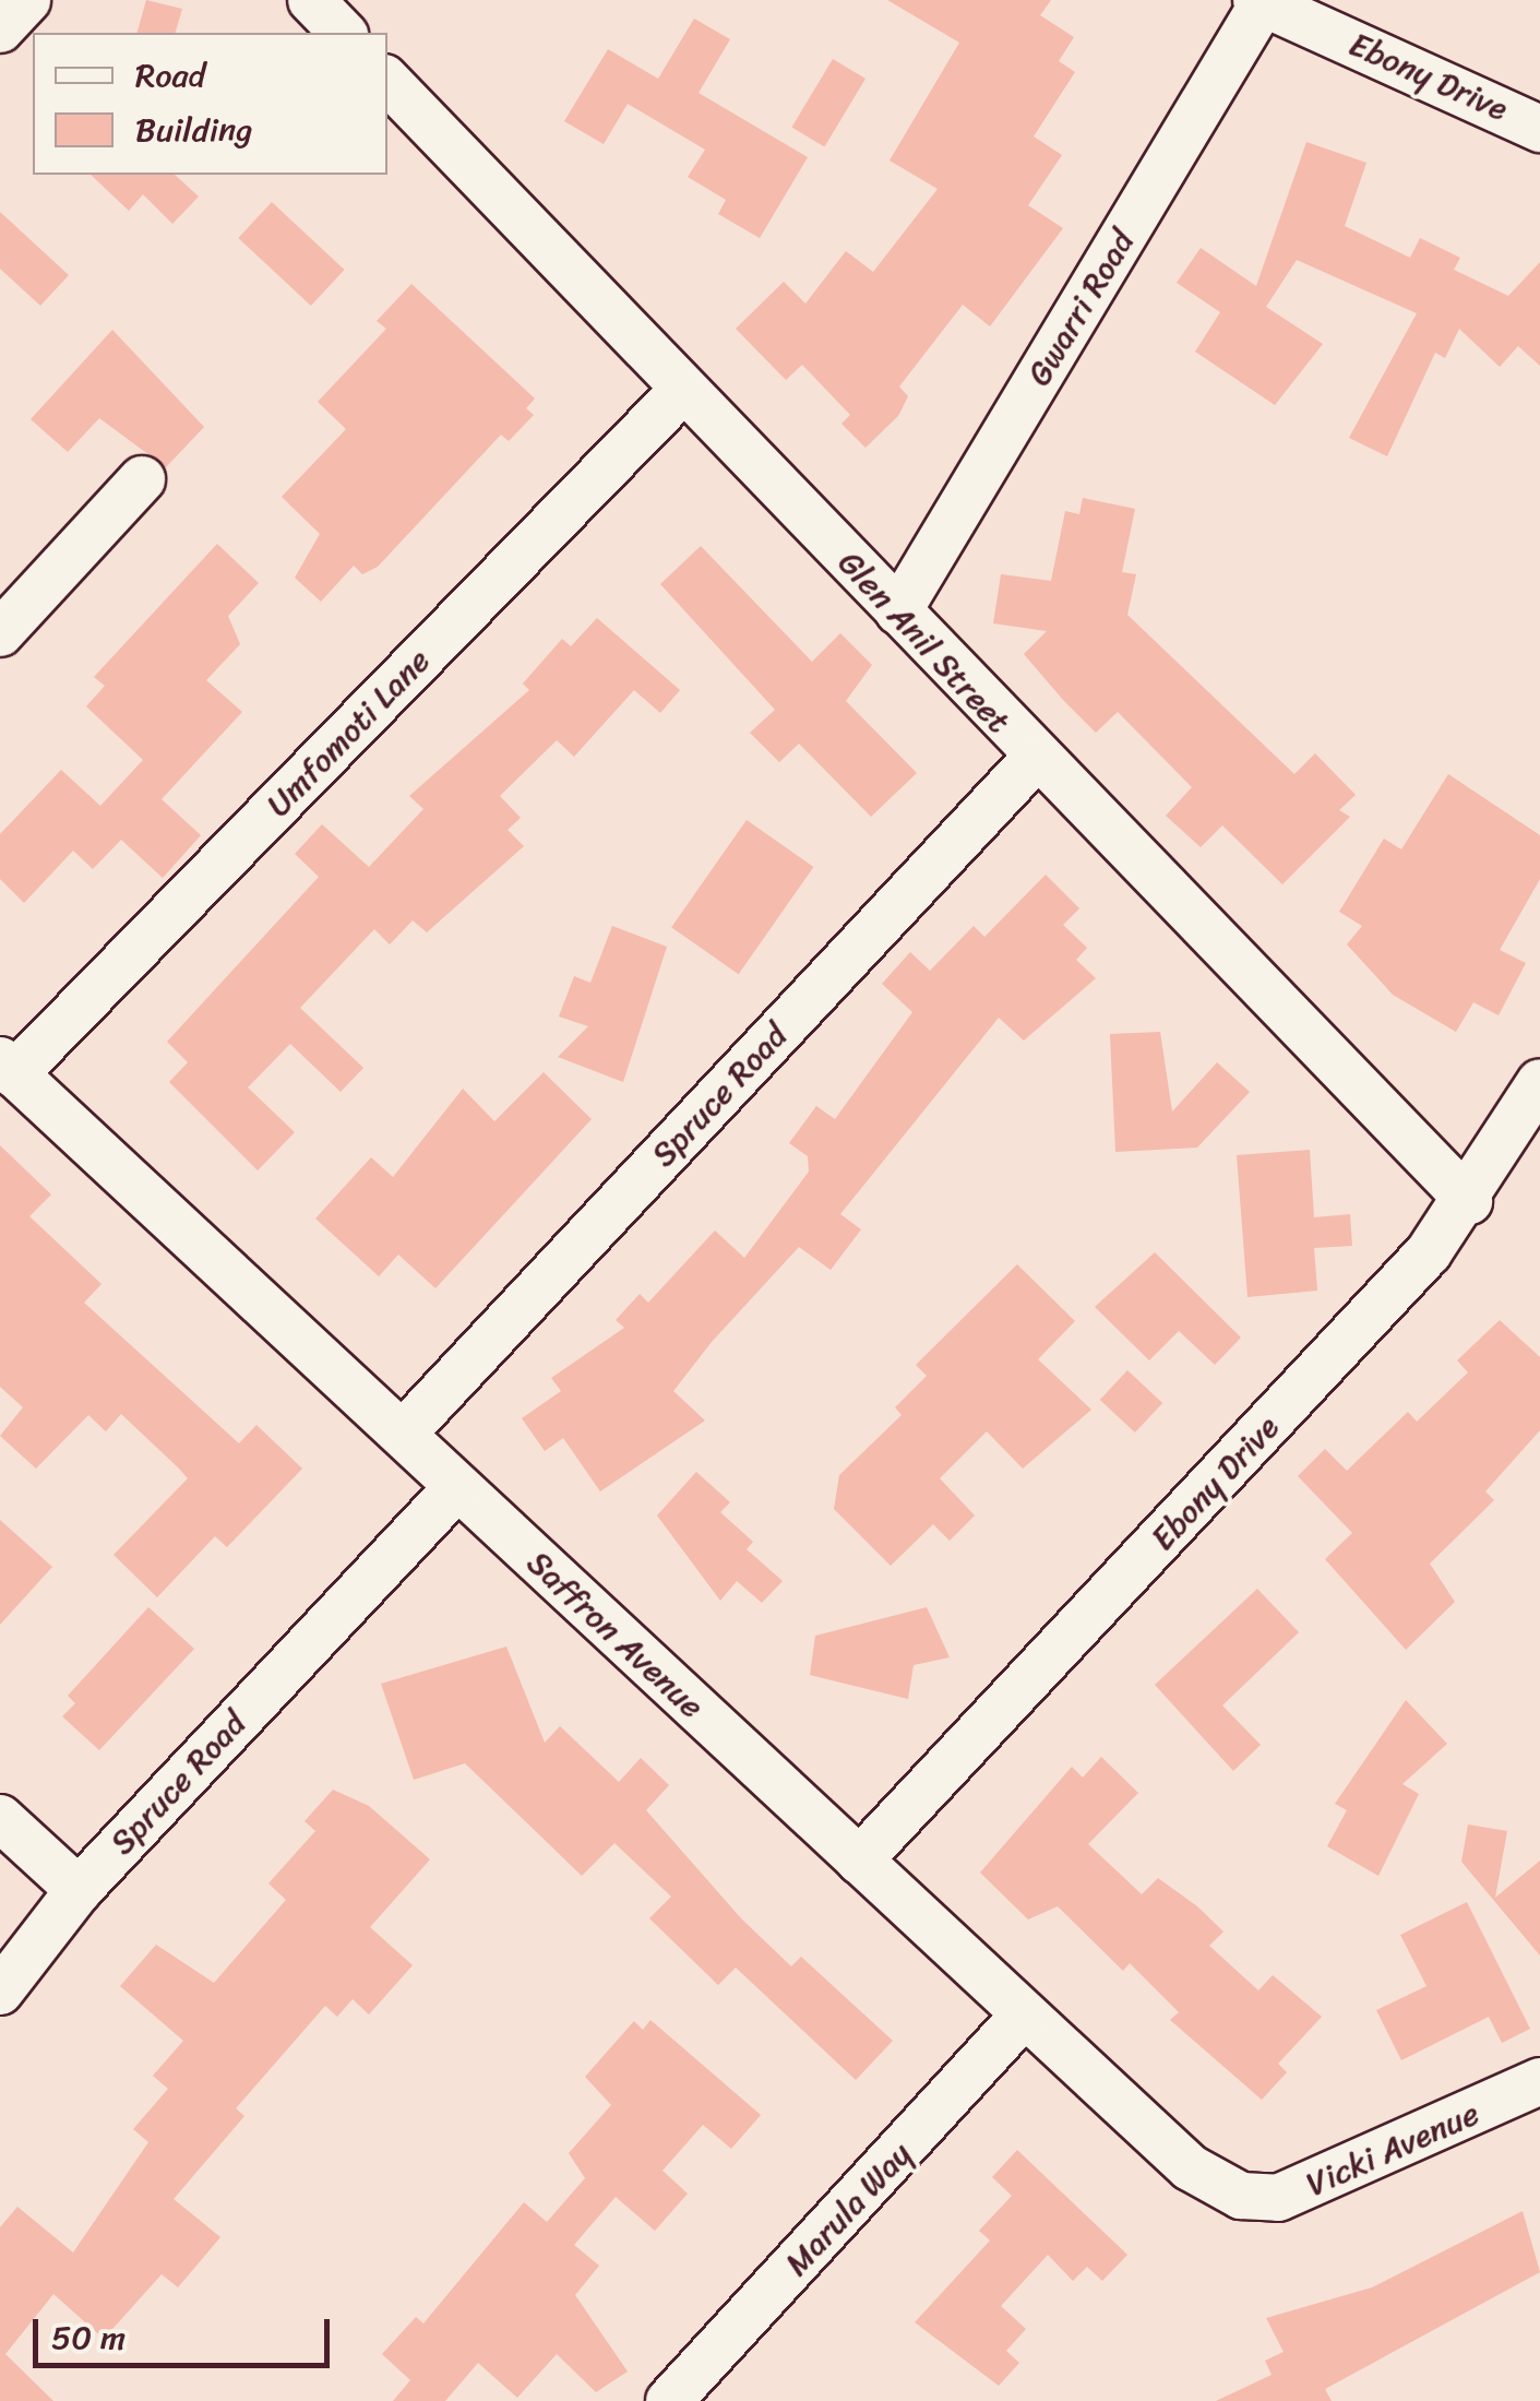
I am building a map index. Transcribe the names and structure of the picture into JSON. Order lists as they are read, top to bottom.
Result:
{
  "streets": {
    "street": [
      "Ebony Drive",
      "Gwarri Road",
      "Glen Anil Street",
      "Umfomoti Lane",
      "Spruce Road",
      "Saffron Avenue",
      "Vicki Avenue",
      "Marula Way"
    ]
  },
  "crossings": [
    ["Ebony Drive", "Gwarri Road"],
    ["Ebony Drive", "Glen Anil Street"],
    ["Ebony Drive", "Saffron Avenue"],
    ["Gwarri Road", "Glen Anil Street"],
    ["Glen Anil Street", "Umfomoti Lane"],
    ["Glen Anil Street", "Spruce Road"],
    ["Umfomoti Lane", "Saffron Avenue"],
    ["Spruce Road", "Saffron Avenue"],
    ["Saffron Avenue", "Vicki Avenue"],
    ["Saffron Avenue", "Marula Way"]
  ],
  "legend": ["Road", "Building"],
  "scale_bar": "50 m"
}
